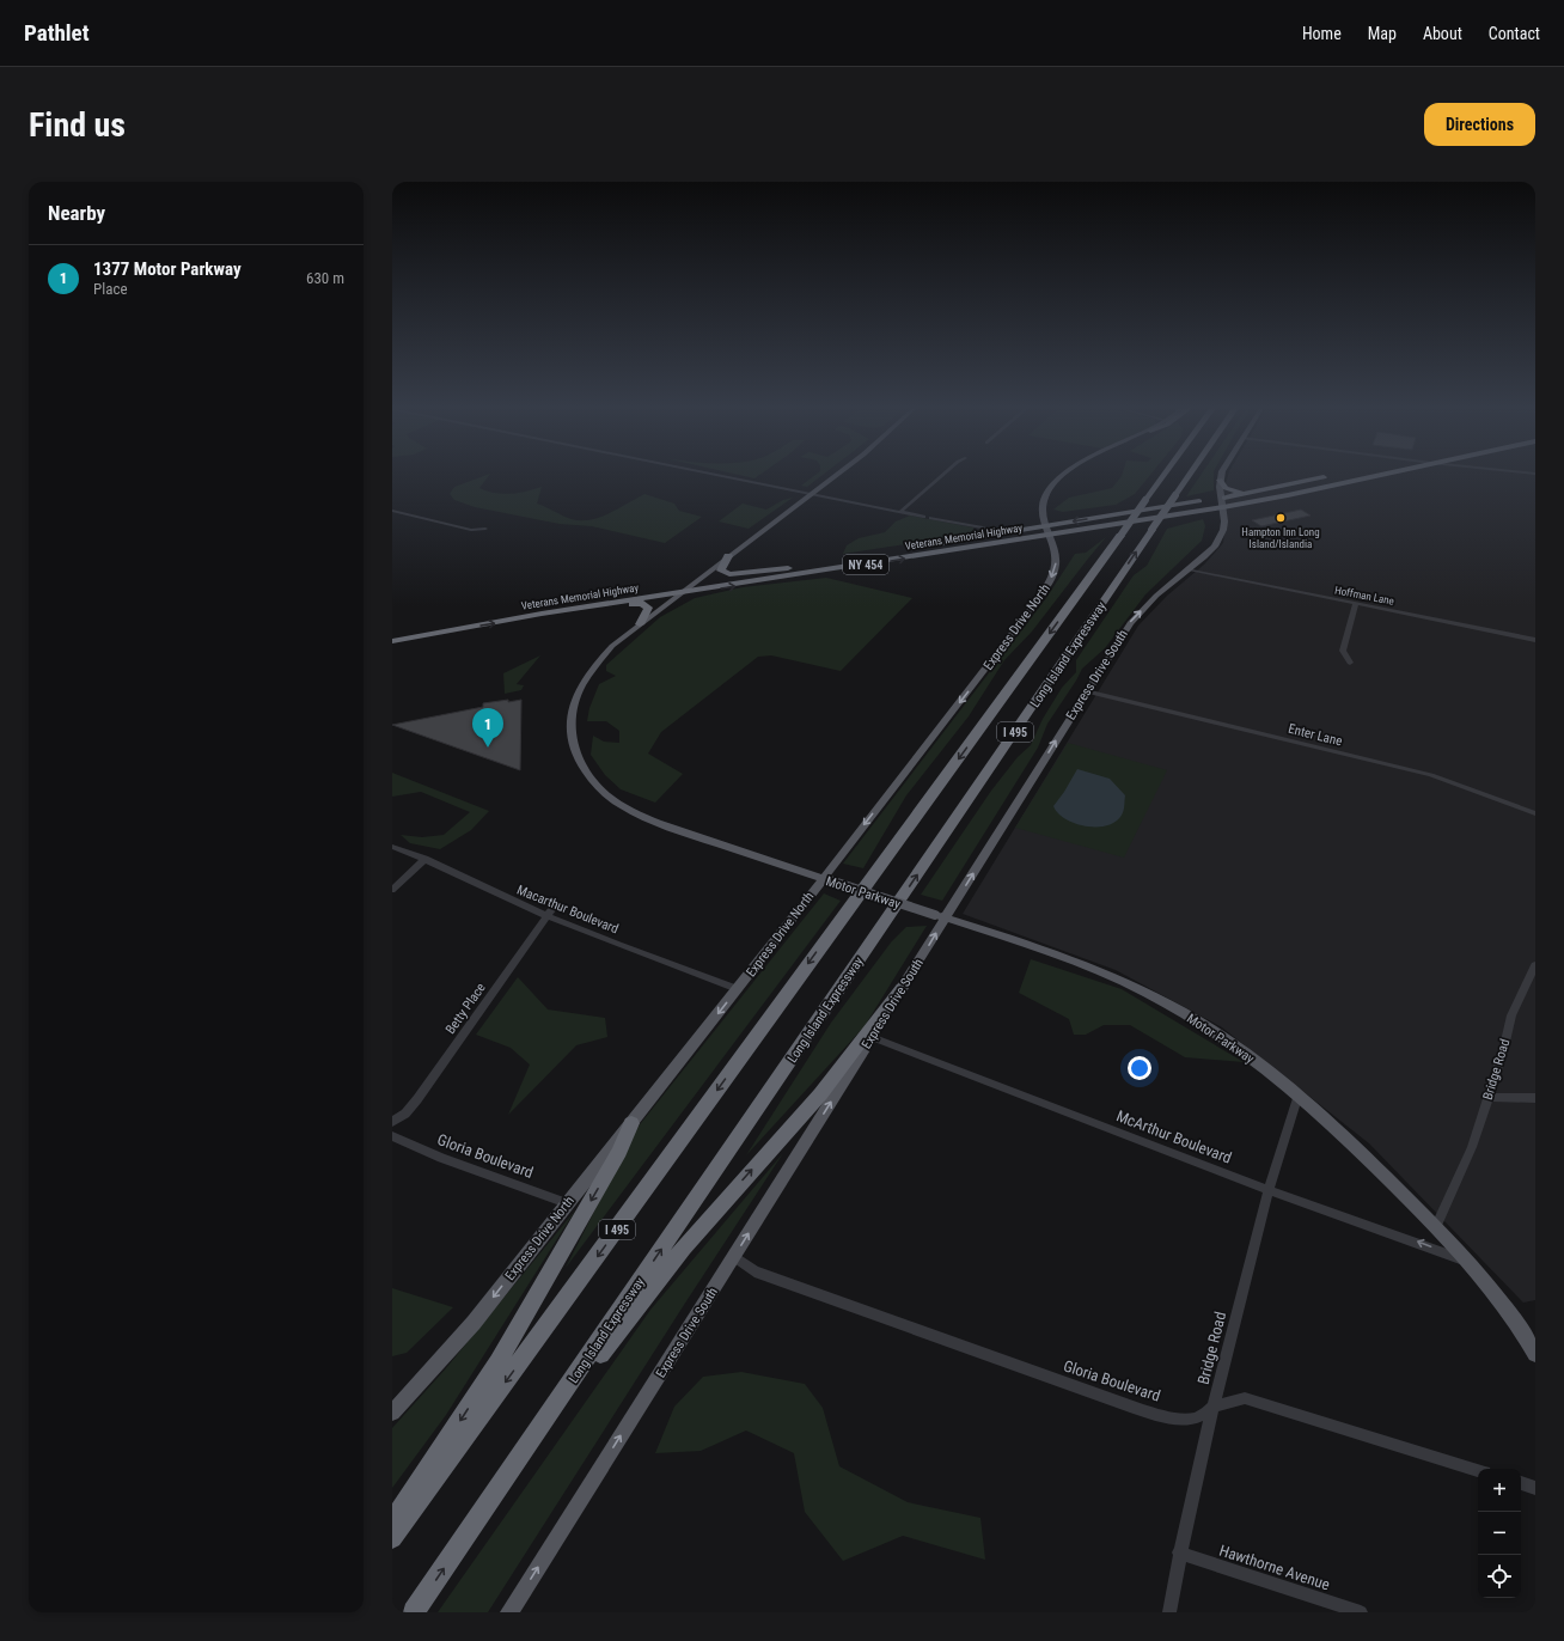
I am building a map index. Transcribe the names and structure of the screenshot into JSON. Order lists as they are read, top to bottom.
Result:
{
  "streets": {
    "highway": [
      "Veterans Memorial Highway",
      "NY 454",
      "Long Island Expressway",
      "I 495"
    ],
    "main road": ["Express Drive North", "Express Drive South", "Motor Parkway"],
    "street": [
      "Hoffman Lane",
      "Enter Lane",
      "Macarthur Boulevard",
      "Betty Place",
      "Bridge Road",
      "McArthur Boulevard",
      "Gloria Boulevard",
      "Hawthorne Avenue"
    ]
  },
  "crossings": [
    ["Veterans Memorial Highway", "Express Drive North"],
    ["Veterans Memorial Highway", "Express Drive South"],
    ["Veterans Memorial Highway", "Motor Parkway"],
    ["Hoffman Lane", "Express Drive South"],
    ["Express Drive North", "Motor Parkway"],
    ["Express Drive North", "Macarthur Boulevard"],
    ["Express Drive North", "Gloria Boulevard"],
    ["Express Drive South", "Enter Lane"],
    ["Express Drive South", "Motor Parkway"],
    ["Express Drive South", "McArthur Boulevard"],
    ["Express Drive South", "Gloria Boulevard"],
    ["Motor Parkway", "Bridge Road"],
    ["Motor Parkway", "McArthur Boulevard"],
    ["Macarthur Boulevard", "Betty Place"],
    ["Bridge Road", "McArthur Boulevard"],
    ["Bridge Road", "Gloria Boulevard"],
    ["Bridge Road", "Hawthorne Avenue"]
  ],
  "one_way": ["Express Drive North", "Express Drive South"],
  "places": ["Hampton Inn Long Island/Islandia"],
  "page": {
    "header": "Pathlet",
    "nav": [
      "Home",
      "Map",
      "About",
      "Contact"
    ],
    "buttons": "Directions",
    "title": "Find us",
    "heading": "Nearby",
    "list": [
      {
        "mark": "1",
        "name": "1377 Motor Parkway",
        "note": "Place",
        "value": "630 m"
      }
    ],
    "pins": "1",
    "map_buttons": ["+", "−"]
  }
}
